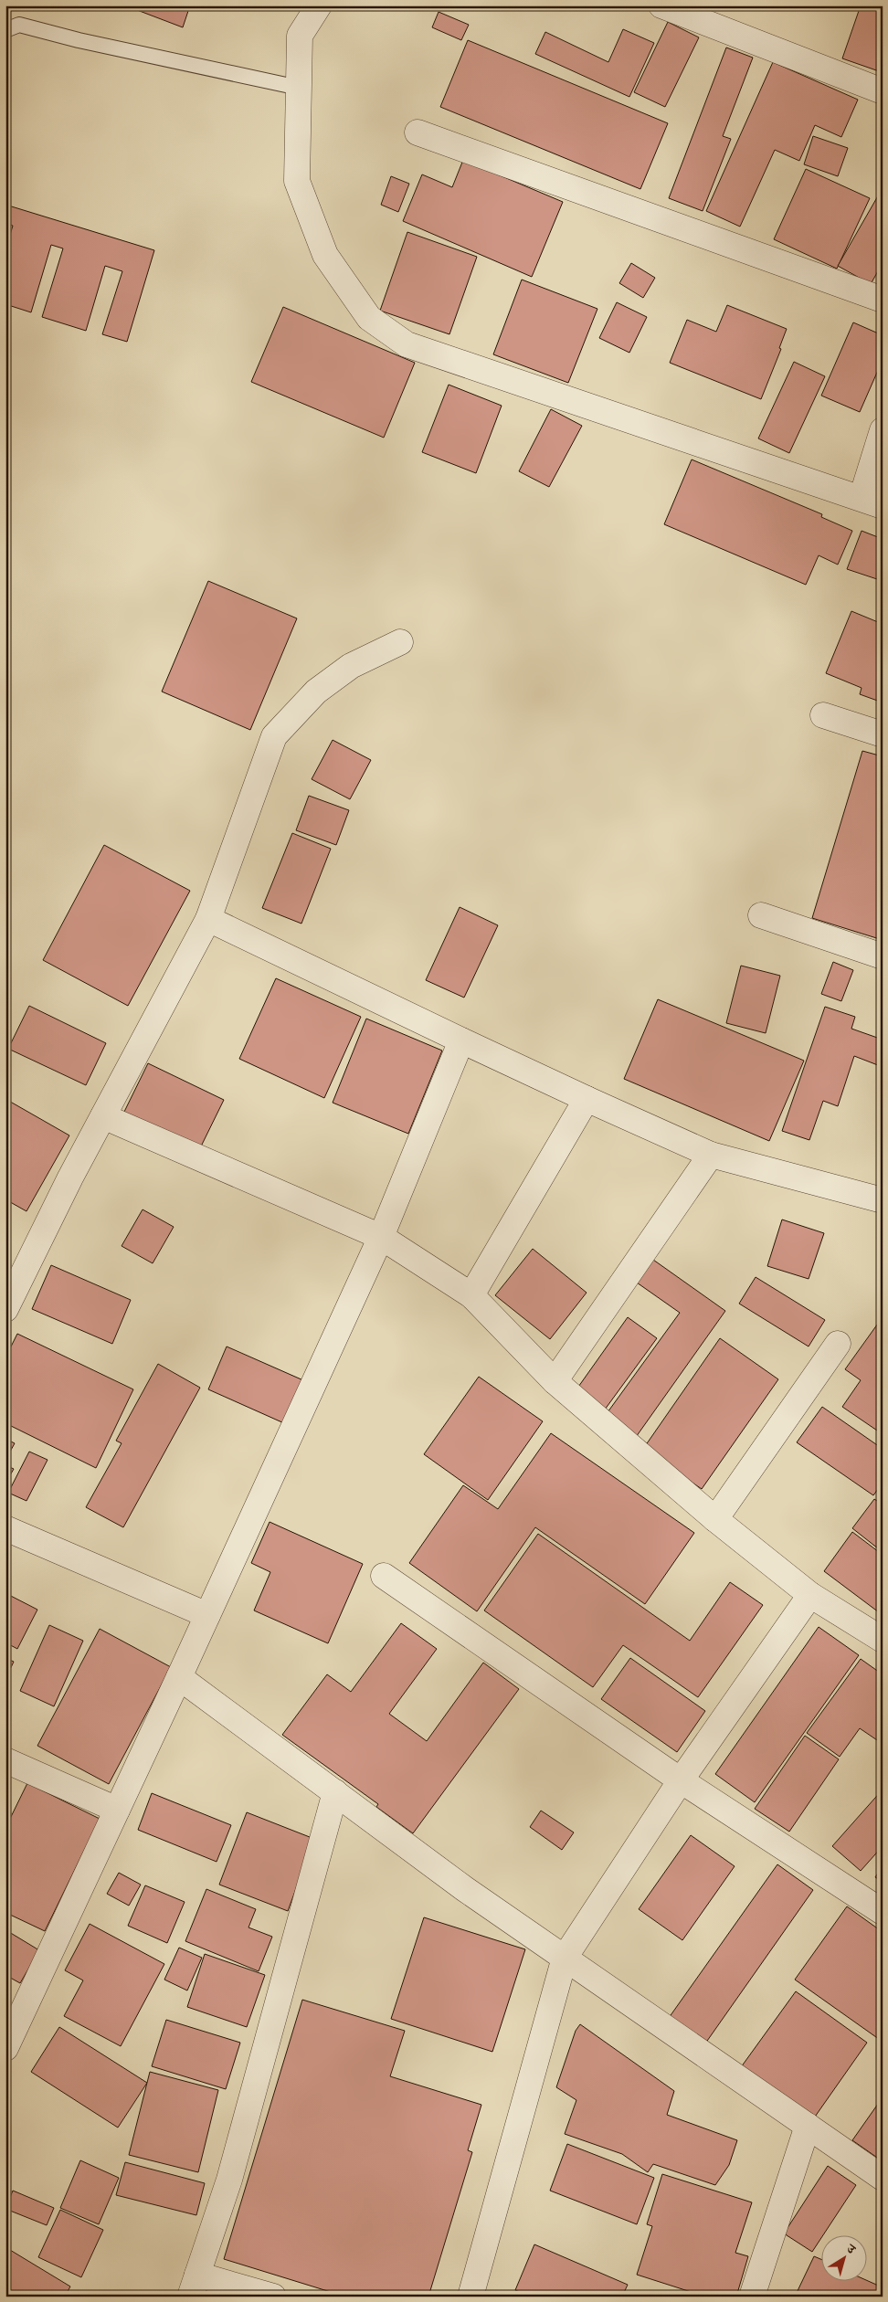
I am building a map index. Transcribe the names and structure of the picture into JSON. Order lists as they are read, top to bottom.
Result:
{
  "north": "top right"
}
